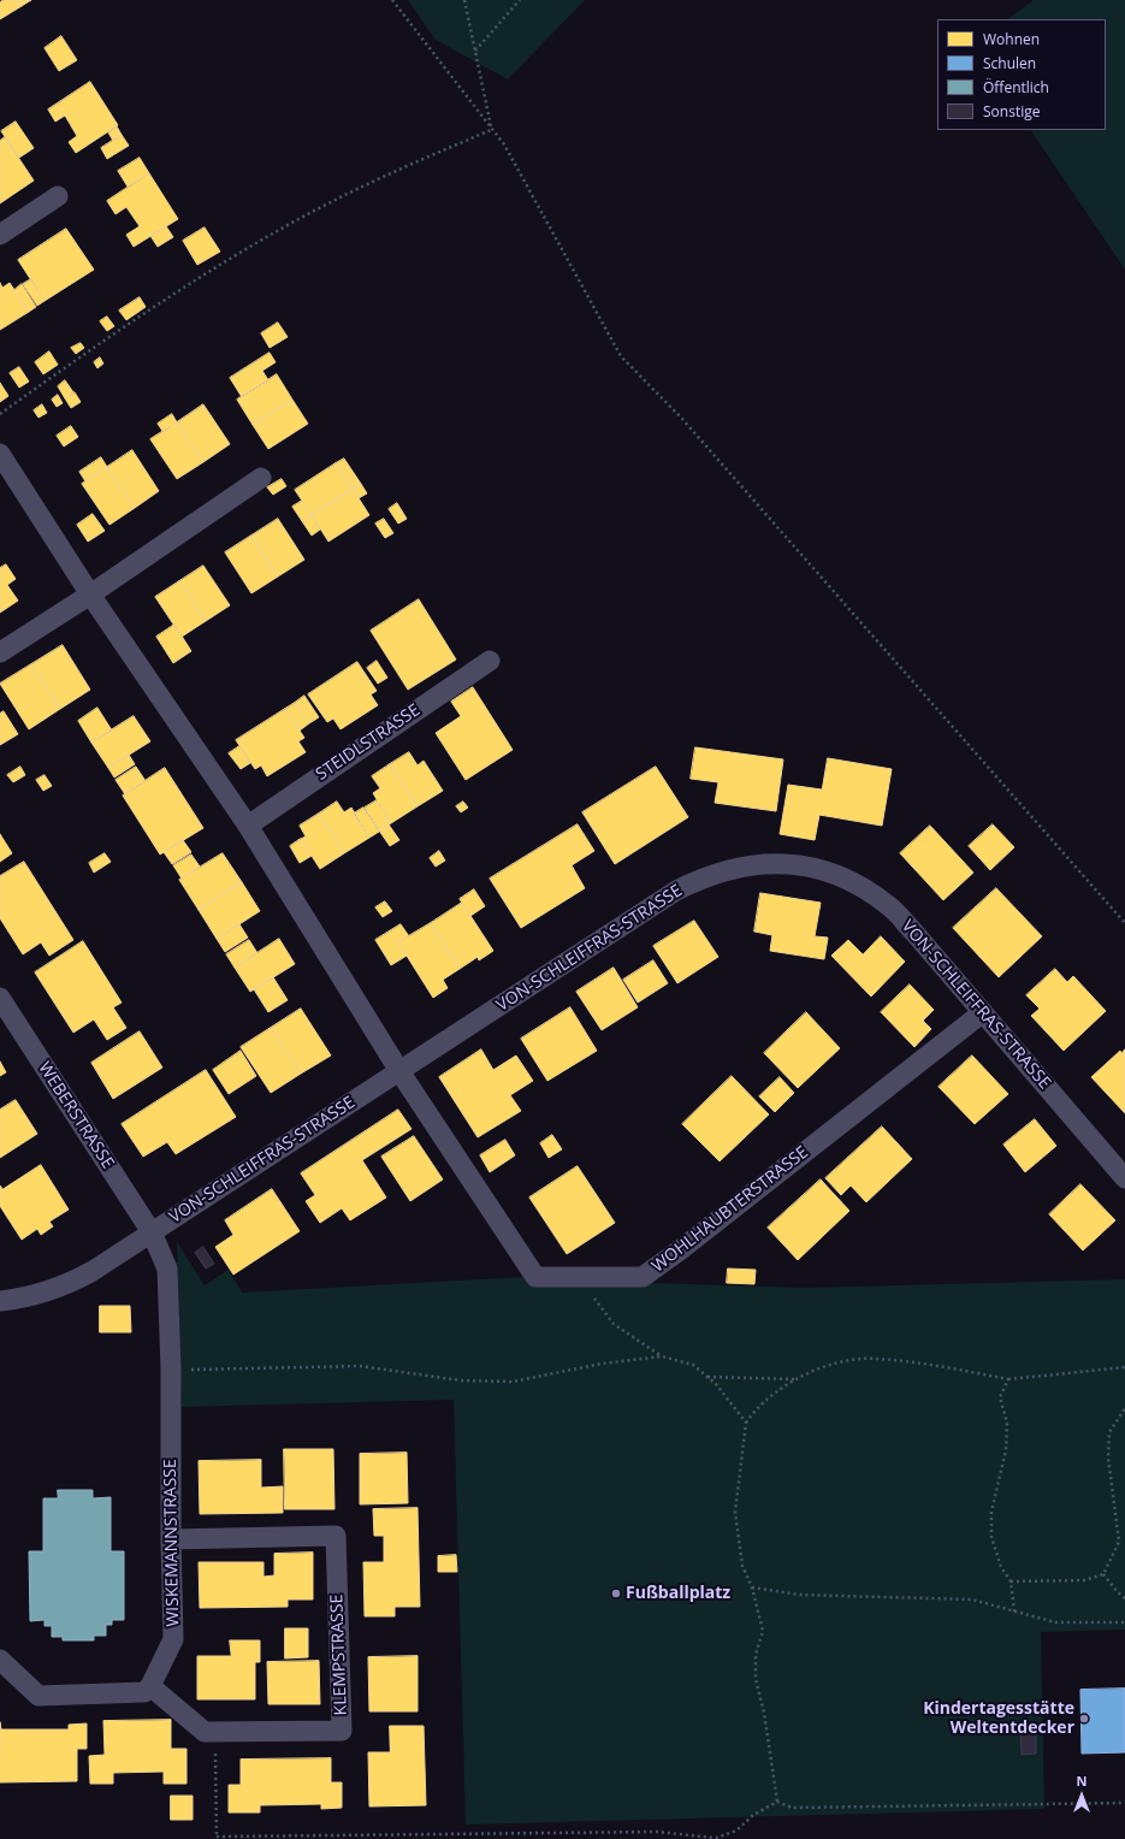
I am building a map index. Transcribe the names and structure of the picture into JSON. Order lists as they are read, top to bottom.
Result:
{
  "streets": {
    "street": [
      "STEIDLSTRASSE",
      "VON-SCHLEIFFRAS-STRASSE",
      "WEBERSTRASSE",
      "WOHLHAUBTERSTRASSE",
      "WISKEMANNSTRASSE",
      "KLEMPSTRASSE"
    ]
  },
  "crossings": [
    ["VON-SCHLEIFFRAS-STRASSE", "WEBERSTRASSE"],
    ["VON-SCHLEIFFRAS-STRASSE", "WOHLHAUBTERSTRASSE"],
    ["VON-SCHLEIFFRAS-STRASSE", "WISKEMANNSTRASSE"],
    ["WEBERSTRASSE", "WISKEMANNSTRASSE"],
    ["WISKEMANNSTRASSE", "KLEMPSTRASSE"]
  ],
  "places": ["Fußballplatz", "Kindertagesstätte Weltentdecker"],
  "legend": [
    "Wohnen",
    "Schulen",
    "Öffentlich",
    "Sonstige"
  ],
  "north": "top"
}
